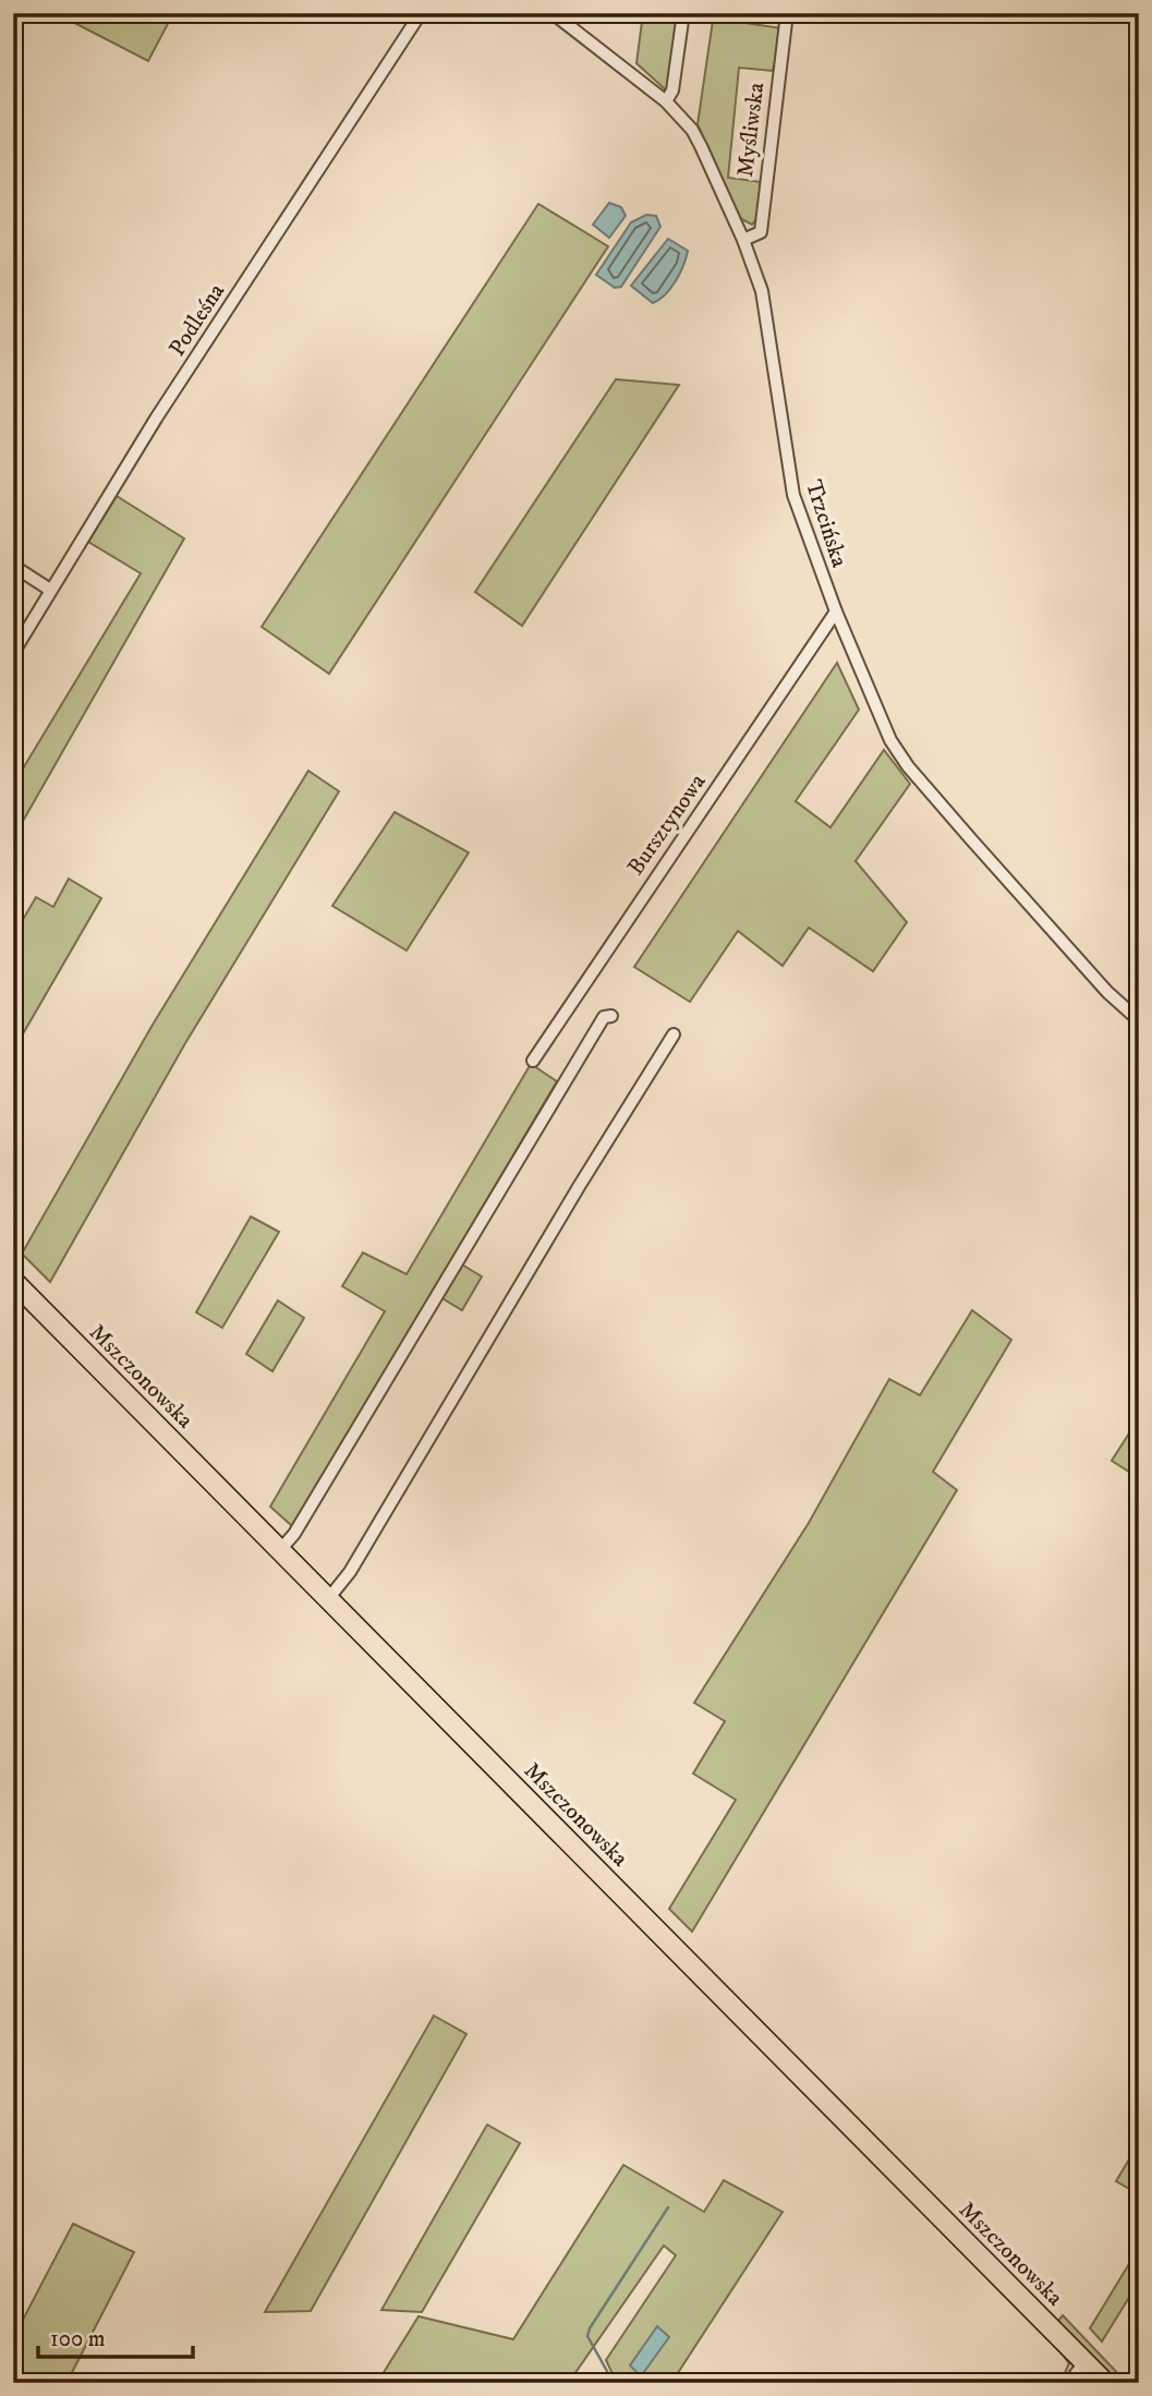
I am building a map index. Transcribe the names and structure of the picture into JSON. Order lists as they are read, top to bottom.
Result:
{
  "streets": {
    "main road": ["Mszczonowska"],
    "street": [
      "Myśliwska",
      "Podleśna",
      "Trzcińska",
      "Bursztynowa"
    ]
  },
  "crossings": [
    ["Myśliwska", "Trzcińska"],
    ["Trzcińska", "Bursztynowa"]
  ],
  "scale_bar": "100 m"
}
